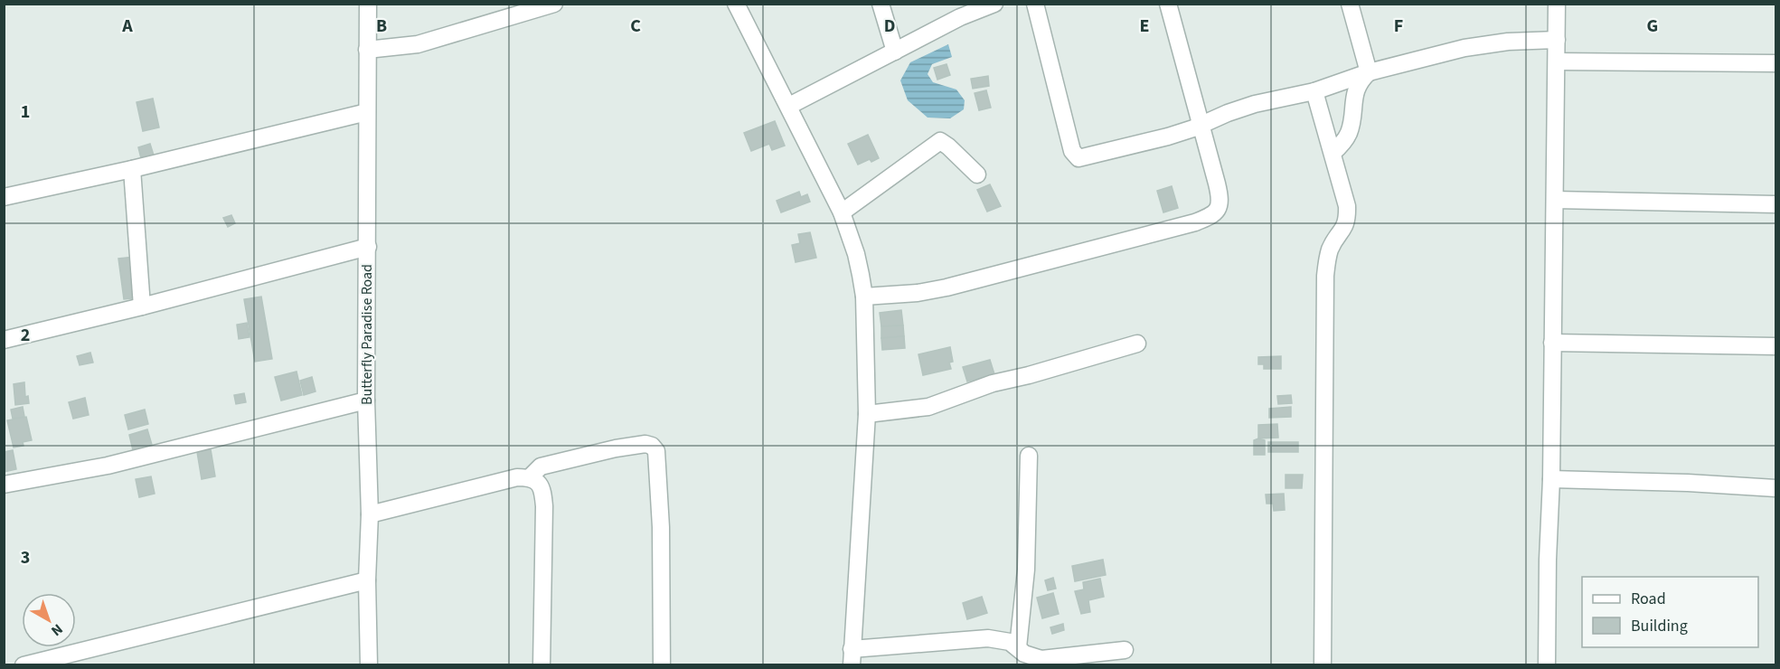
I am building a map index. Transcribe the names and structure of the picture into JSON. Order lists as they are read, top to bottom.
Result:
{
  "streets": {
    "street": ["Butterfly Paradise Road"]
  },
  "legend": ["Road", "Building"],
  "north": "bottom right",
  "grid": {
    "columns": [
      "A",
      "B",
      "C",
      "D",
      "E",
      "F",
      "G"
    ],
    "rows": ["1", "2", "3"]
  }
}
